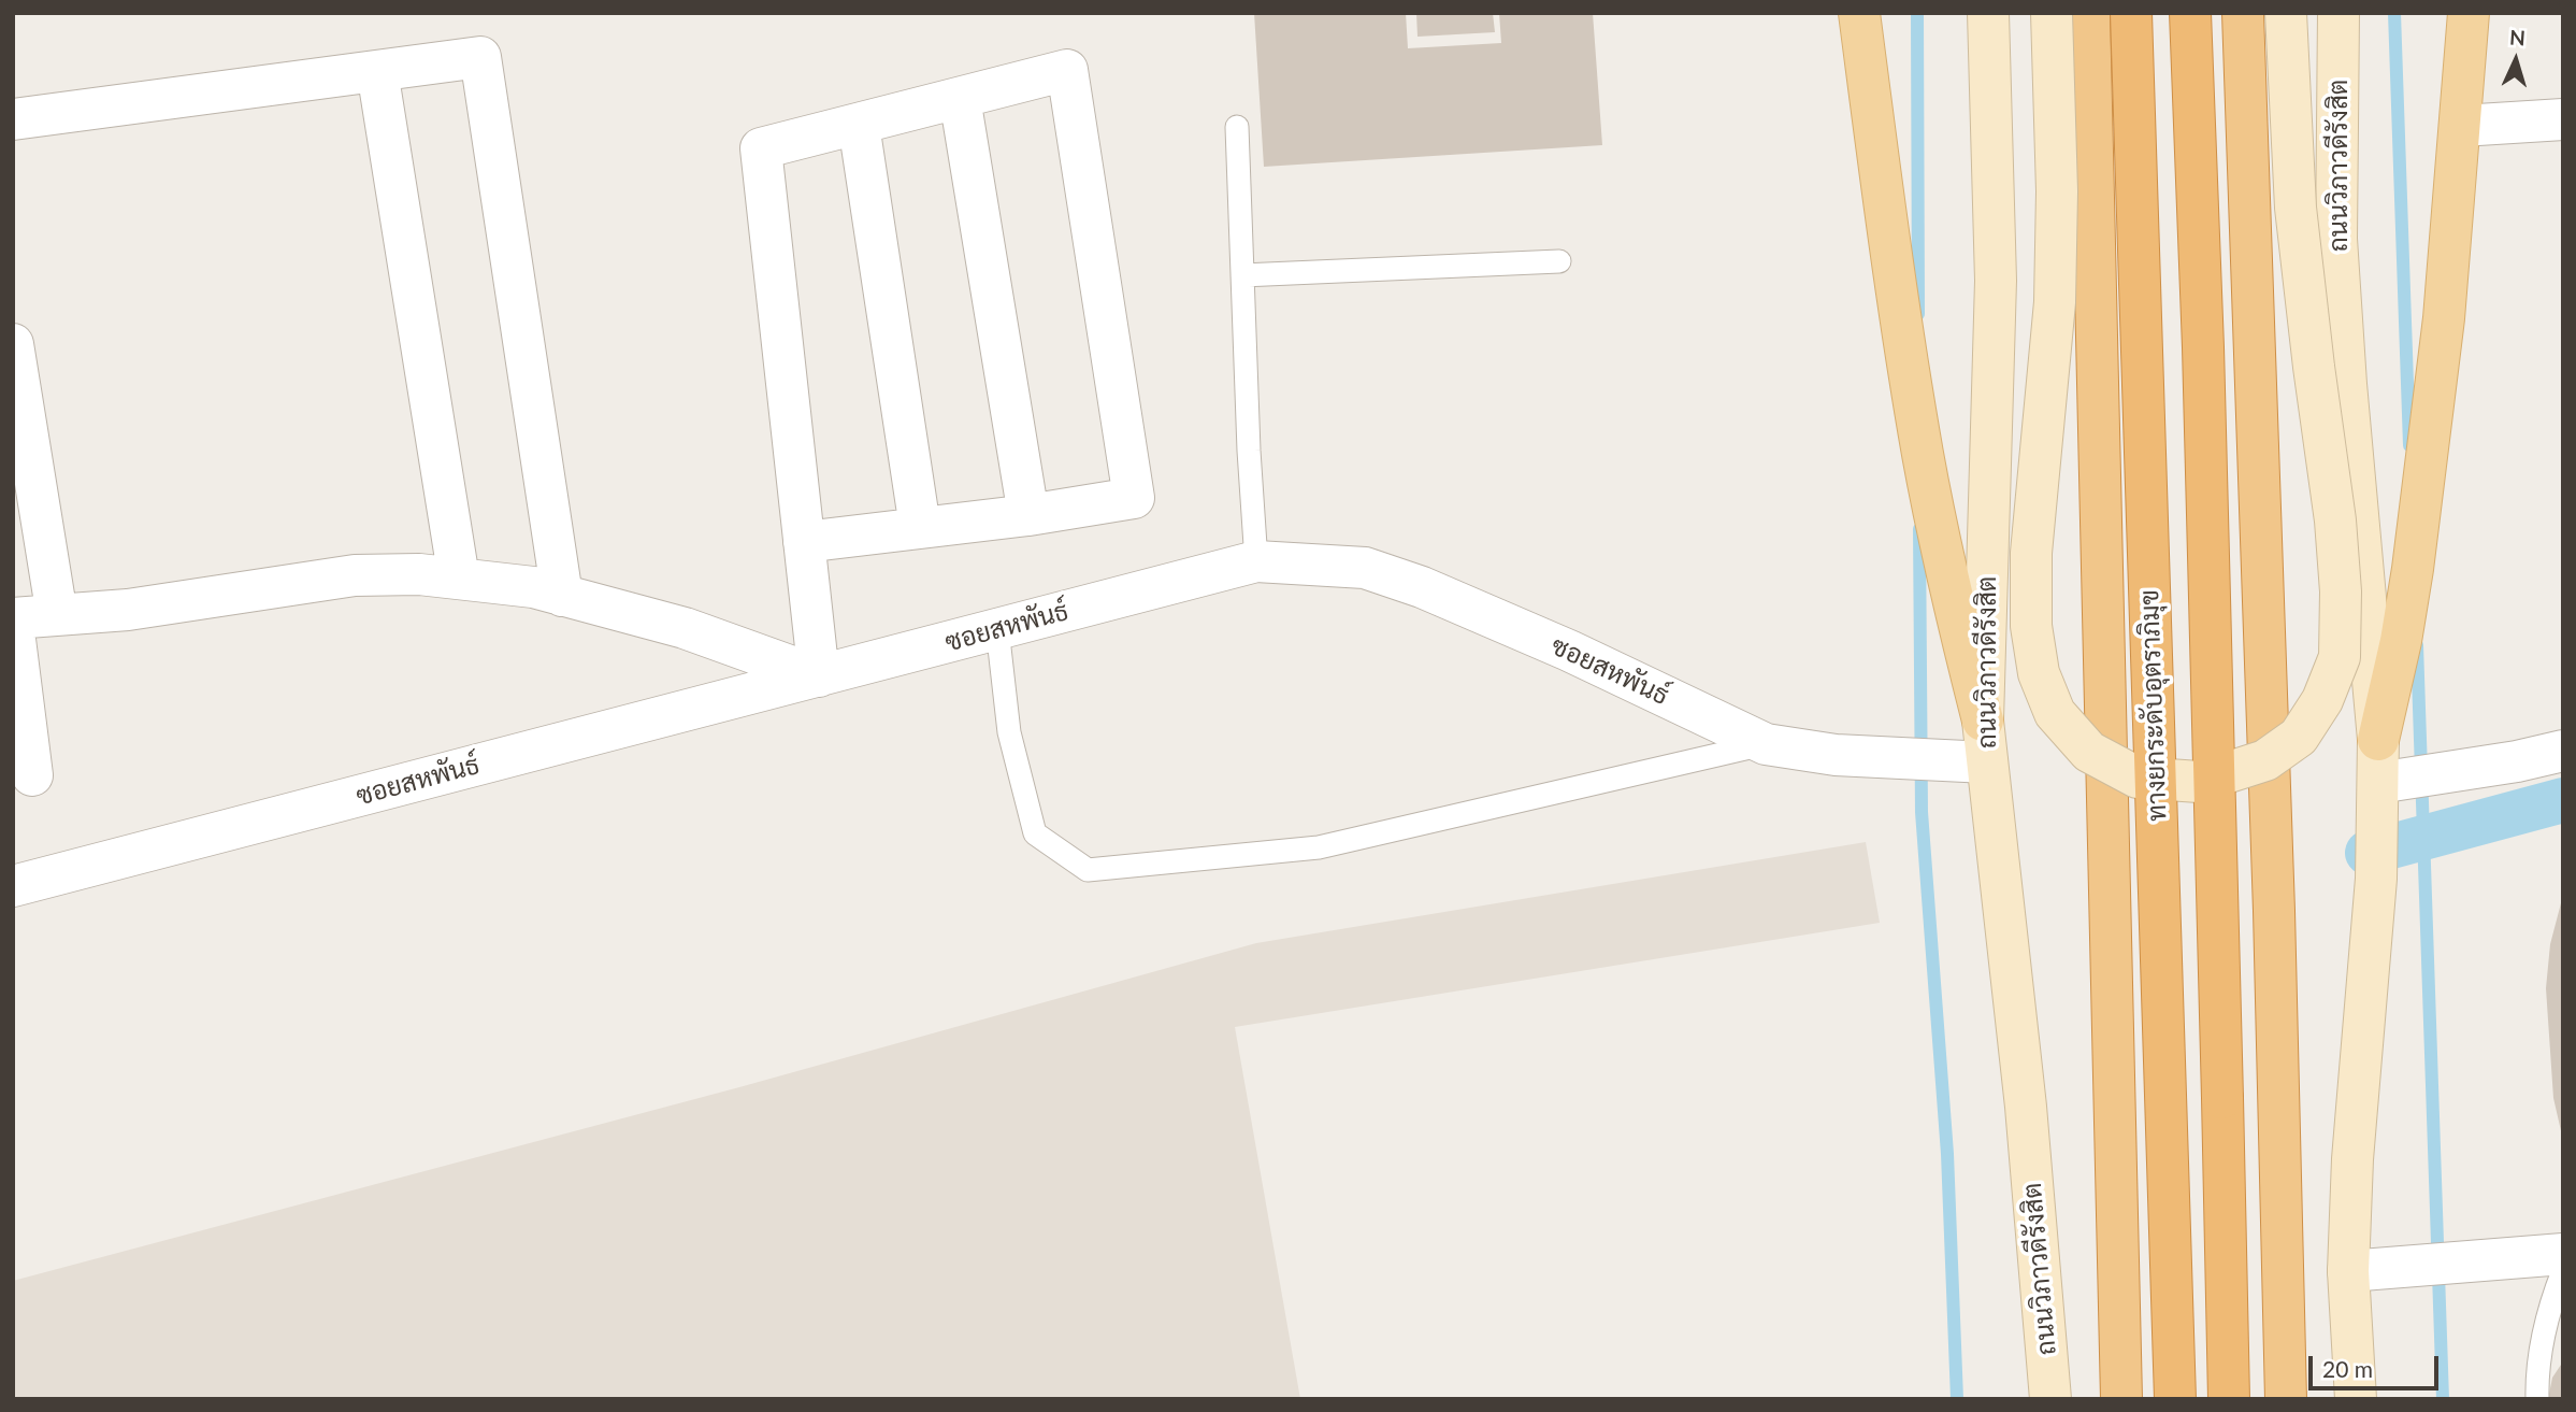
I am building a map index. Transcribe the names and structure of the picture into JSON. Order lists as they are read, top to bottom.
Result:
{
  "streets": {
    "highway": ["ทางยกระดับอุตราภิมุข"],
    "main road": ["ถนนวิภาวดีรังสิต"],
    "street": ["ซอยสหพันธ์"]
  },
  "crossings": [
    ["ถนนวิภาวดีรังสิต", "ซอยสหพันธ์"]
  ],
  "scale_bar": "20 m",
  "north": "top"
}
